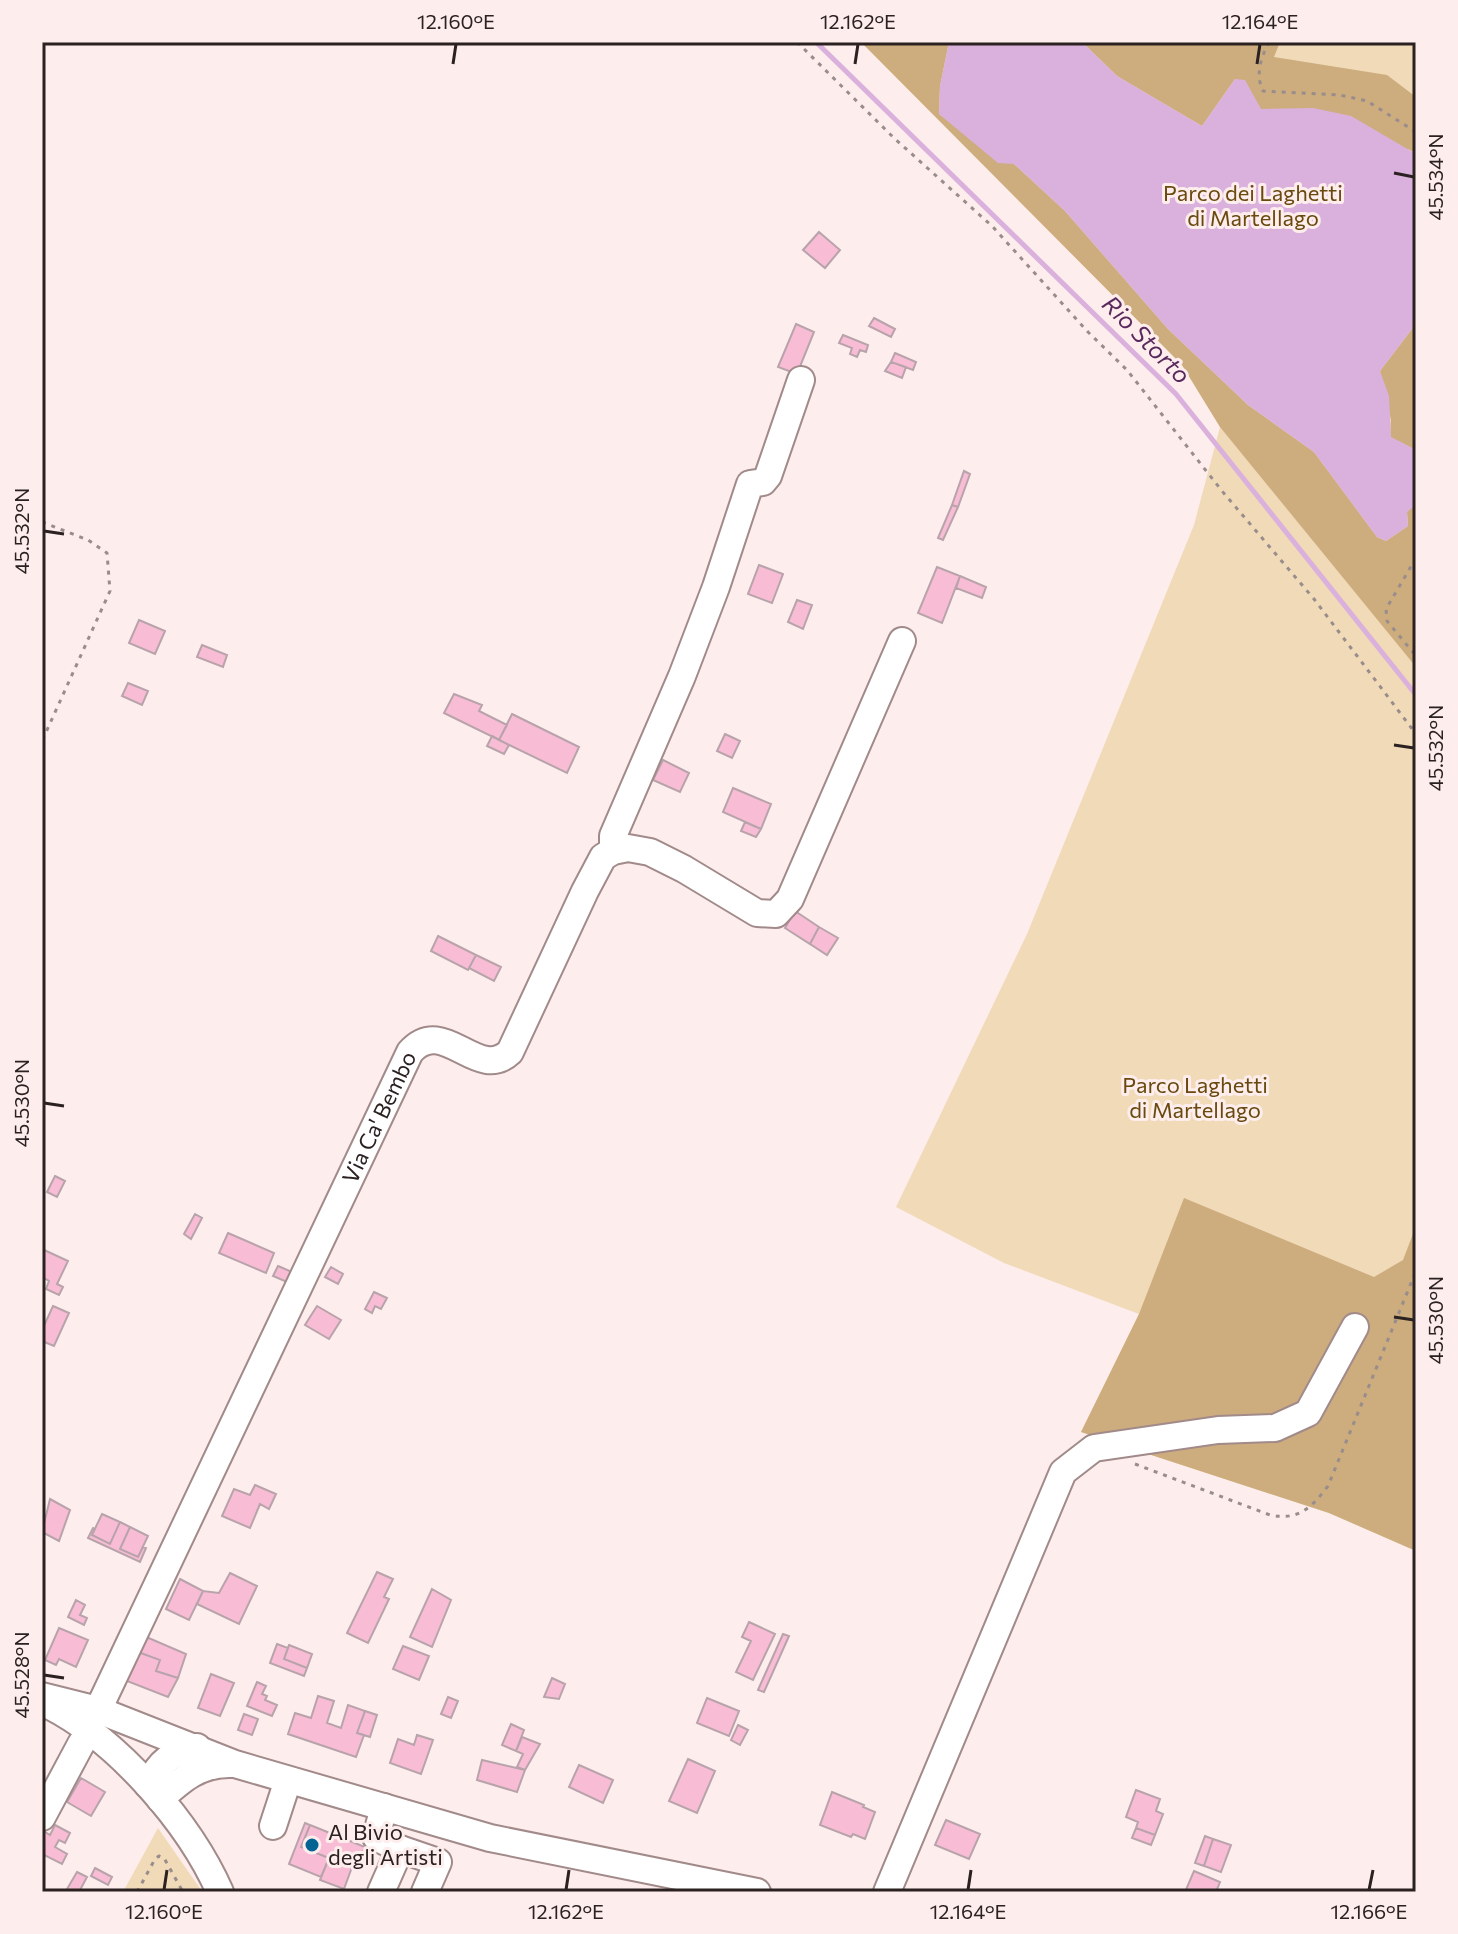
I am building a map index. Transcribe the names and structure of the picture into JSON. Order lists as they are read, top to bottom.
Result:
{
  "streets": {
    "street": ["Via Ca' Bembo"]
  },
  "water": ["Rio Storto"],
  "parks": ["Parco dei Laghetti di Martellago", "Parco Laghetti di Martellago"],
  "places": ["Al Bivio degli Artisti"],
  "coordinates": [
    "12.160°E",
    "12.162°E",
    "12.164°E",
    "45.534°N",
    "45.532°N",
    "45.530°N",
    "45.528°N",
    "12.166°E"
  ]
}
